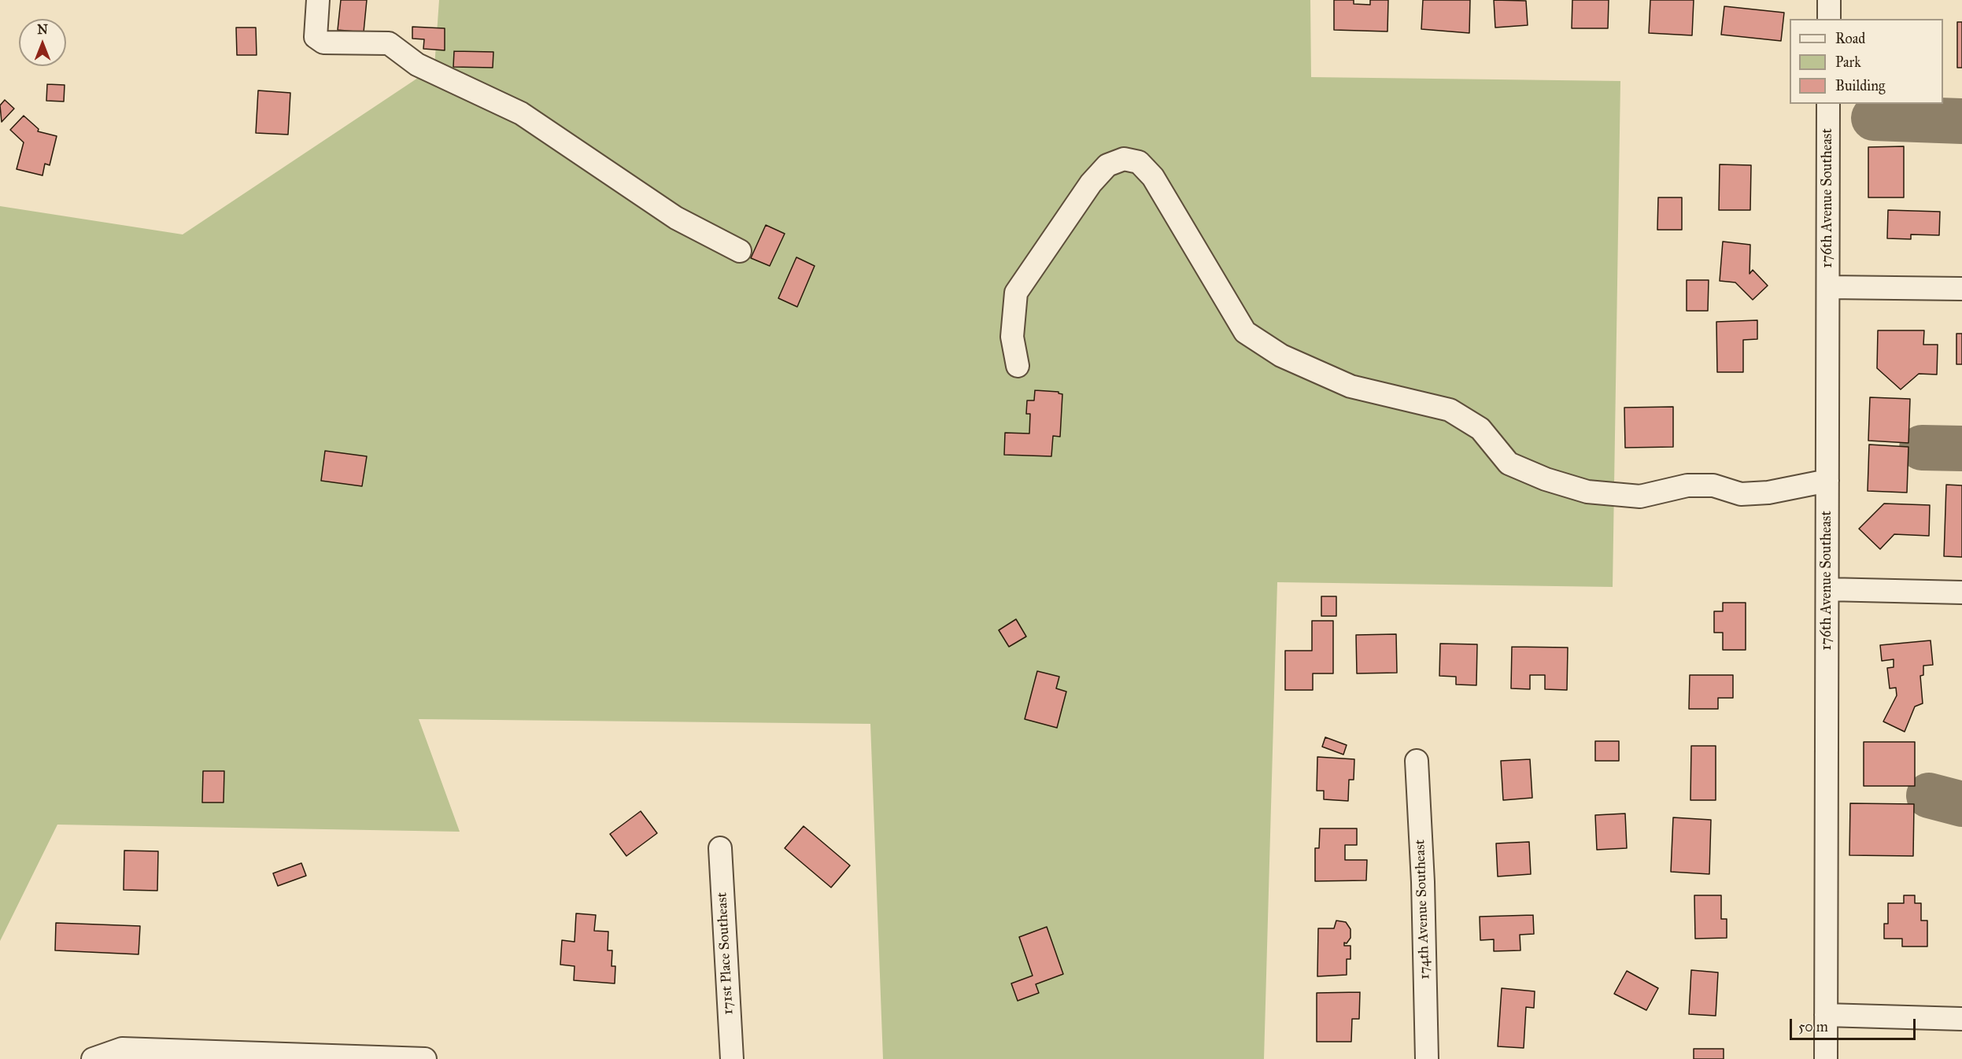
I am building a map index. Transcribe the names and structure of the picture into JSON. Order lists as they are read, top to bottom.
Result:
{
  "streets": {
    "street": ["176th Avenue Southeast", "174th Avenue Southeast", "171st Place Southeast"]
  },
  "legend": ["Road", "Park", "Building"],
  "scale_bar": "50 m",
  "north": "top"
}
